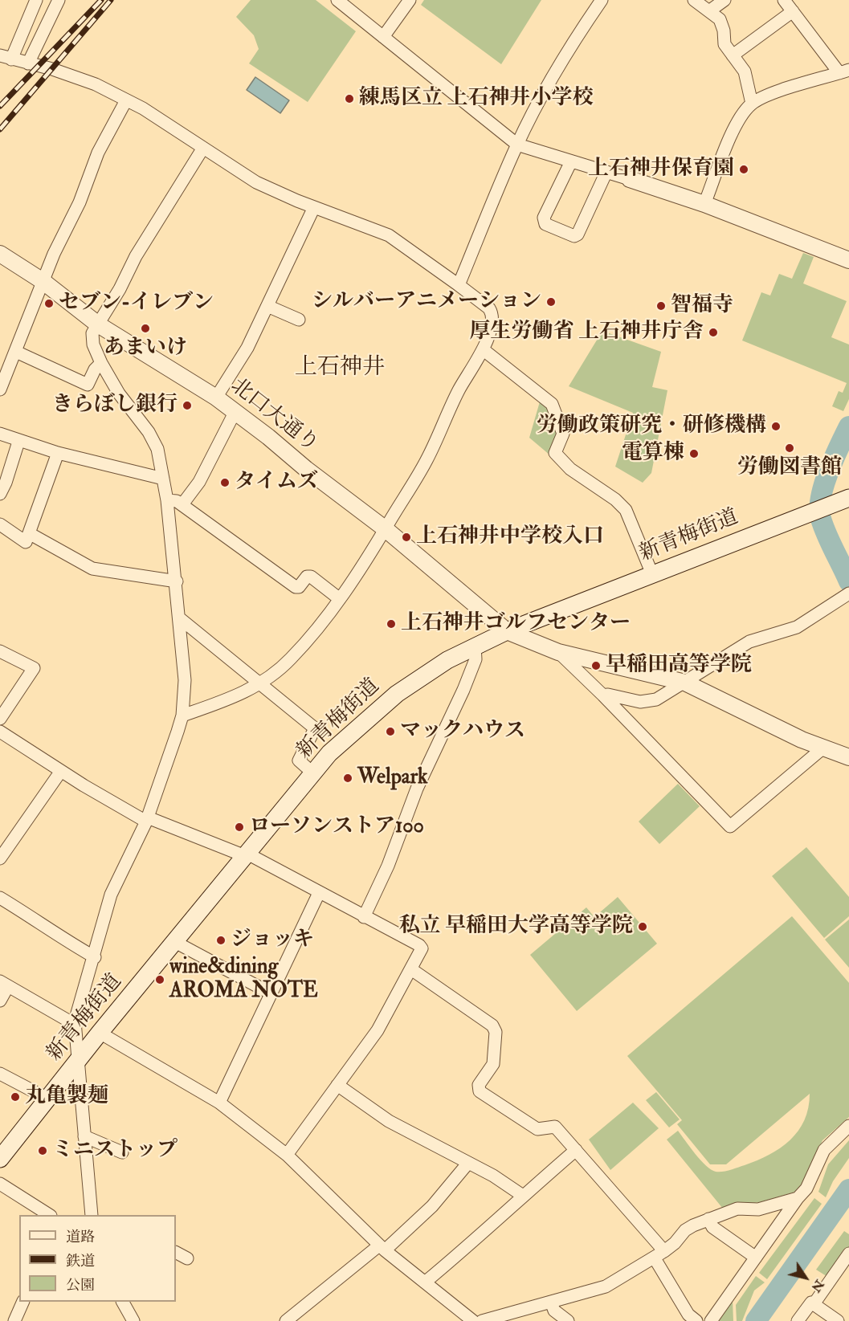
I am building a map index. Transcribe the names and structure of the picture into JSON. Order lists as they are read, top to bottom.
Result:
{
  "streets": {
    "main road": ["新青梅街道"],
    "street": ["北口大通り"]
  },
  "crossings": [
    ["北口大通り", "新青梅街道"]
  ],
  "districts": ["上石神井"],
  "places": [
    "練馬区立 上石神井小学校",
    "上石神井保育園",
    "シルバーアニメーション",
    "セブン-イレブン",
    "智福寺",
    "あまいけ",
    "厚生労働省 上石神井庁舎",
    "きらぼし銀行",
    "労働政策研究・研修機構",
    "労働図書館",
    "電算棟",
    "タイムズ",
    "上石神井中学校入口",
    "上石神井ゴルフセンター",
    "早稲田高等学院",
    "マックハウス",
    "Welpark",
    "ローソンストア100",
    "私立 早稲田大学高等学院",
    "ジョッキ",
    "wine&dining AROMA NOTE",
    "丸亀製麺",
    "ミニストップ"
  ],
  "legend": ["道路", "鉄道", "公園"],
  "north": "bottom right"
}
